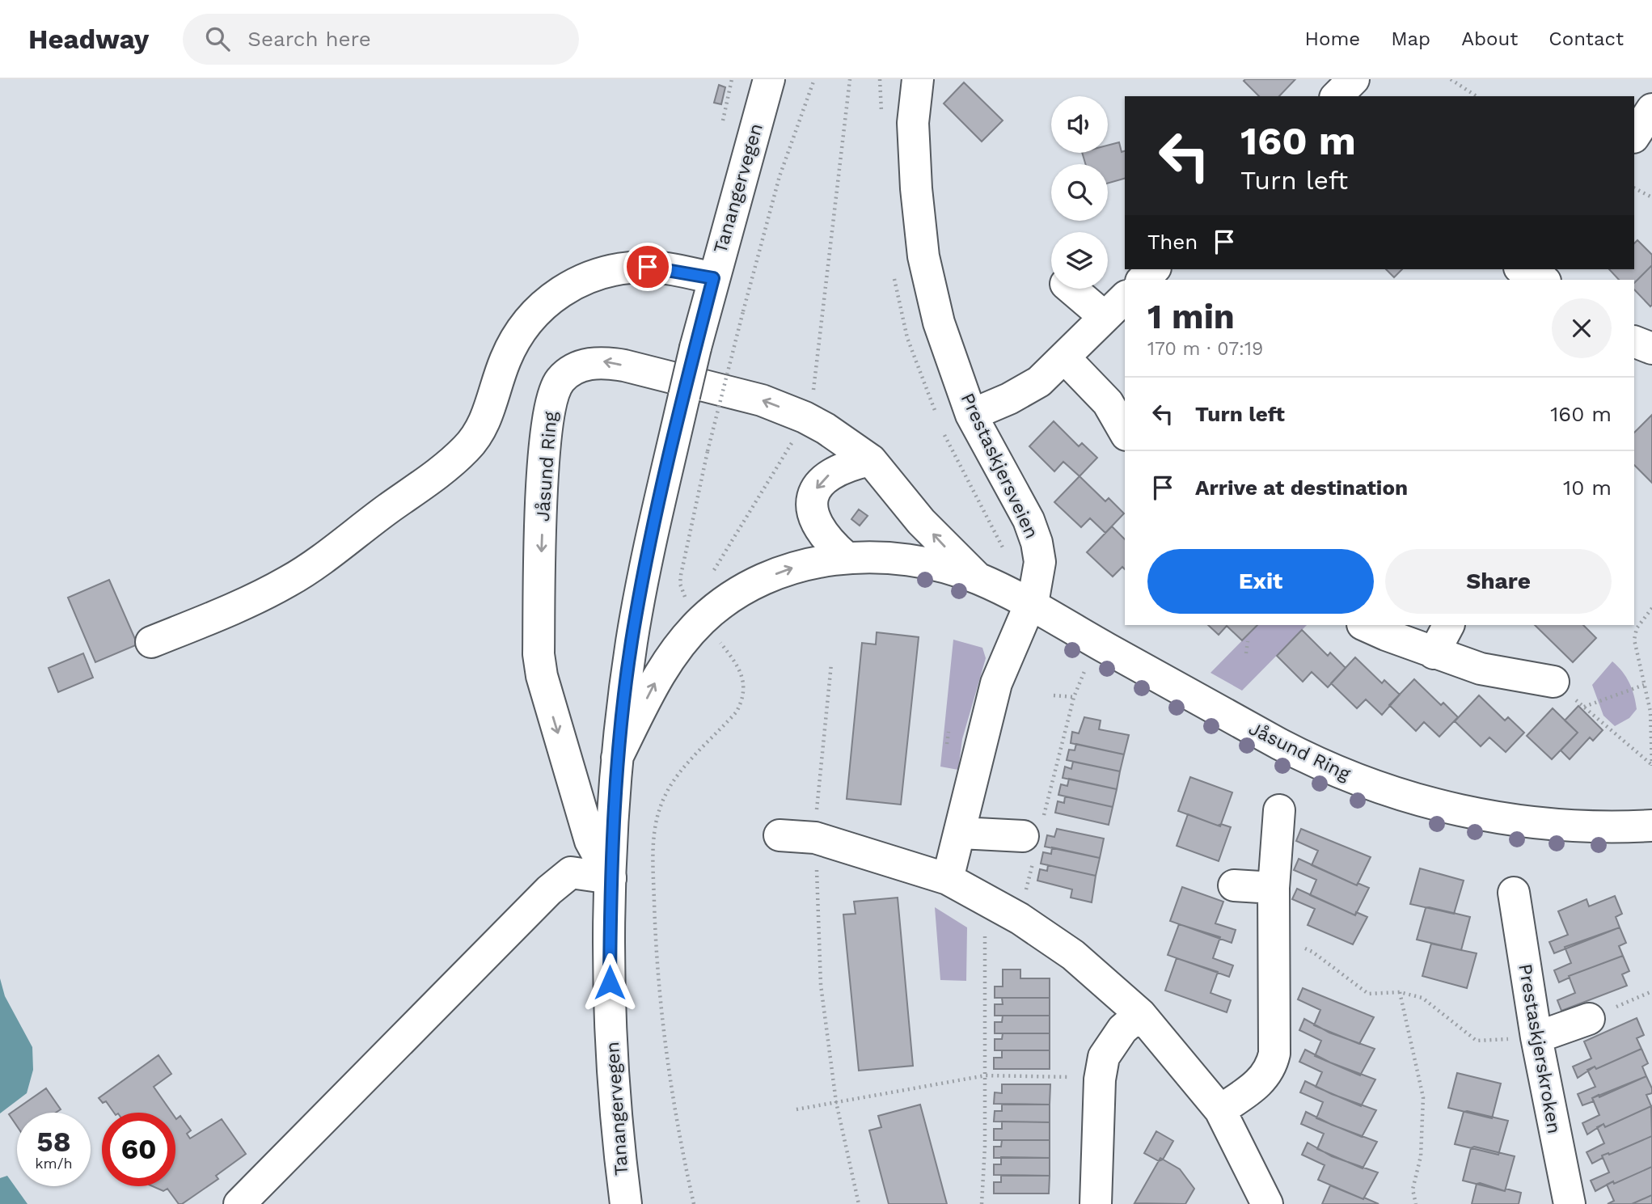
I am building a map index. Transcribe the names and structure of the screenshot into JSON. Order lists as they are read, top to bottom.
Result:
{
  "streets": {
    "street": [
      "Tanangervegen",
      "Prestaskjersveien",
      "Jåsund Ring",
      "Prestaskjerskroken"
    ]
  },
  "crossings": [
    ["Tanangervegen", "Jåsund Ring"],
    ["Prestaskjersveien", "Jåsund Ring"]
  ],
  "page": {
    "header": "Headway",
    "search": "Search here",
    "nav": [
      "Home",
      "Map",
      "About",
      "Contact"
    ],
    "turn": ["160 m", "Turn left"],
    "then": "Then",
    "heading": ["1 min", "170 m · 07:19"],
    "list": [
      {
        "name": "Turn left",
        "value": "160 m"
      },
      {
        "name": "Arrive at destination",
        "value": "10 m"
      }
    ],
    "buttons": ["Exit", "Share"],
    "speed": "58 km/h",
    "limit": "60"
  }
}
